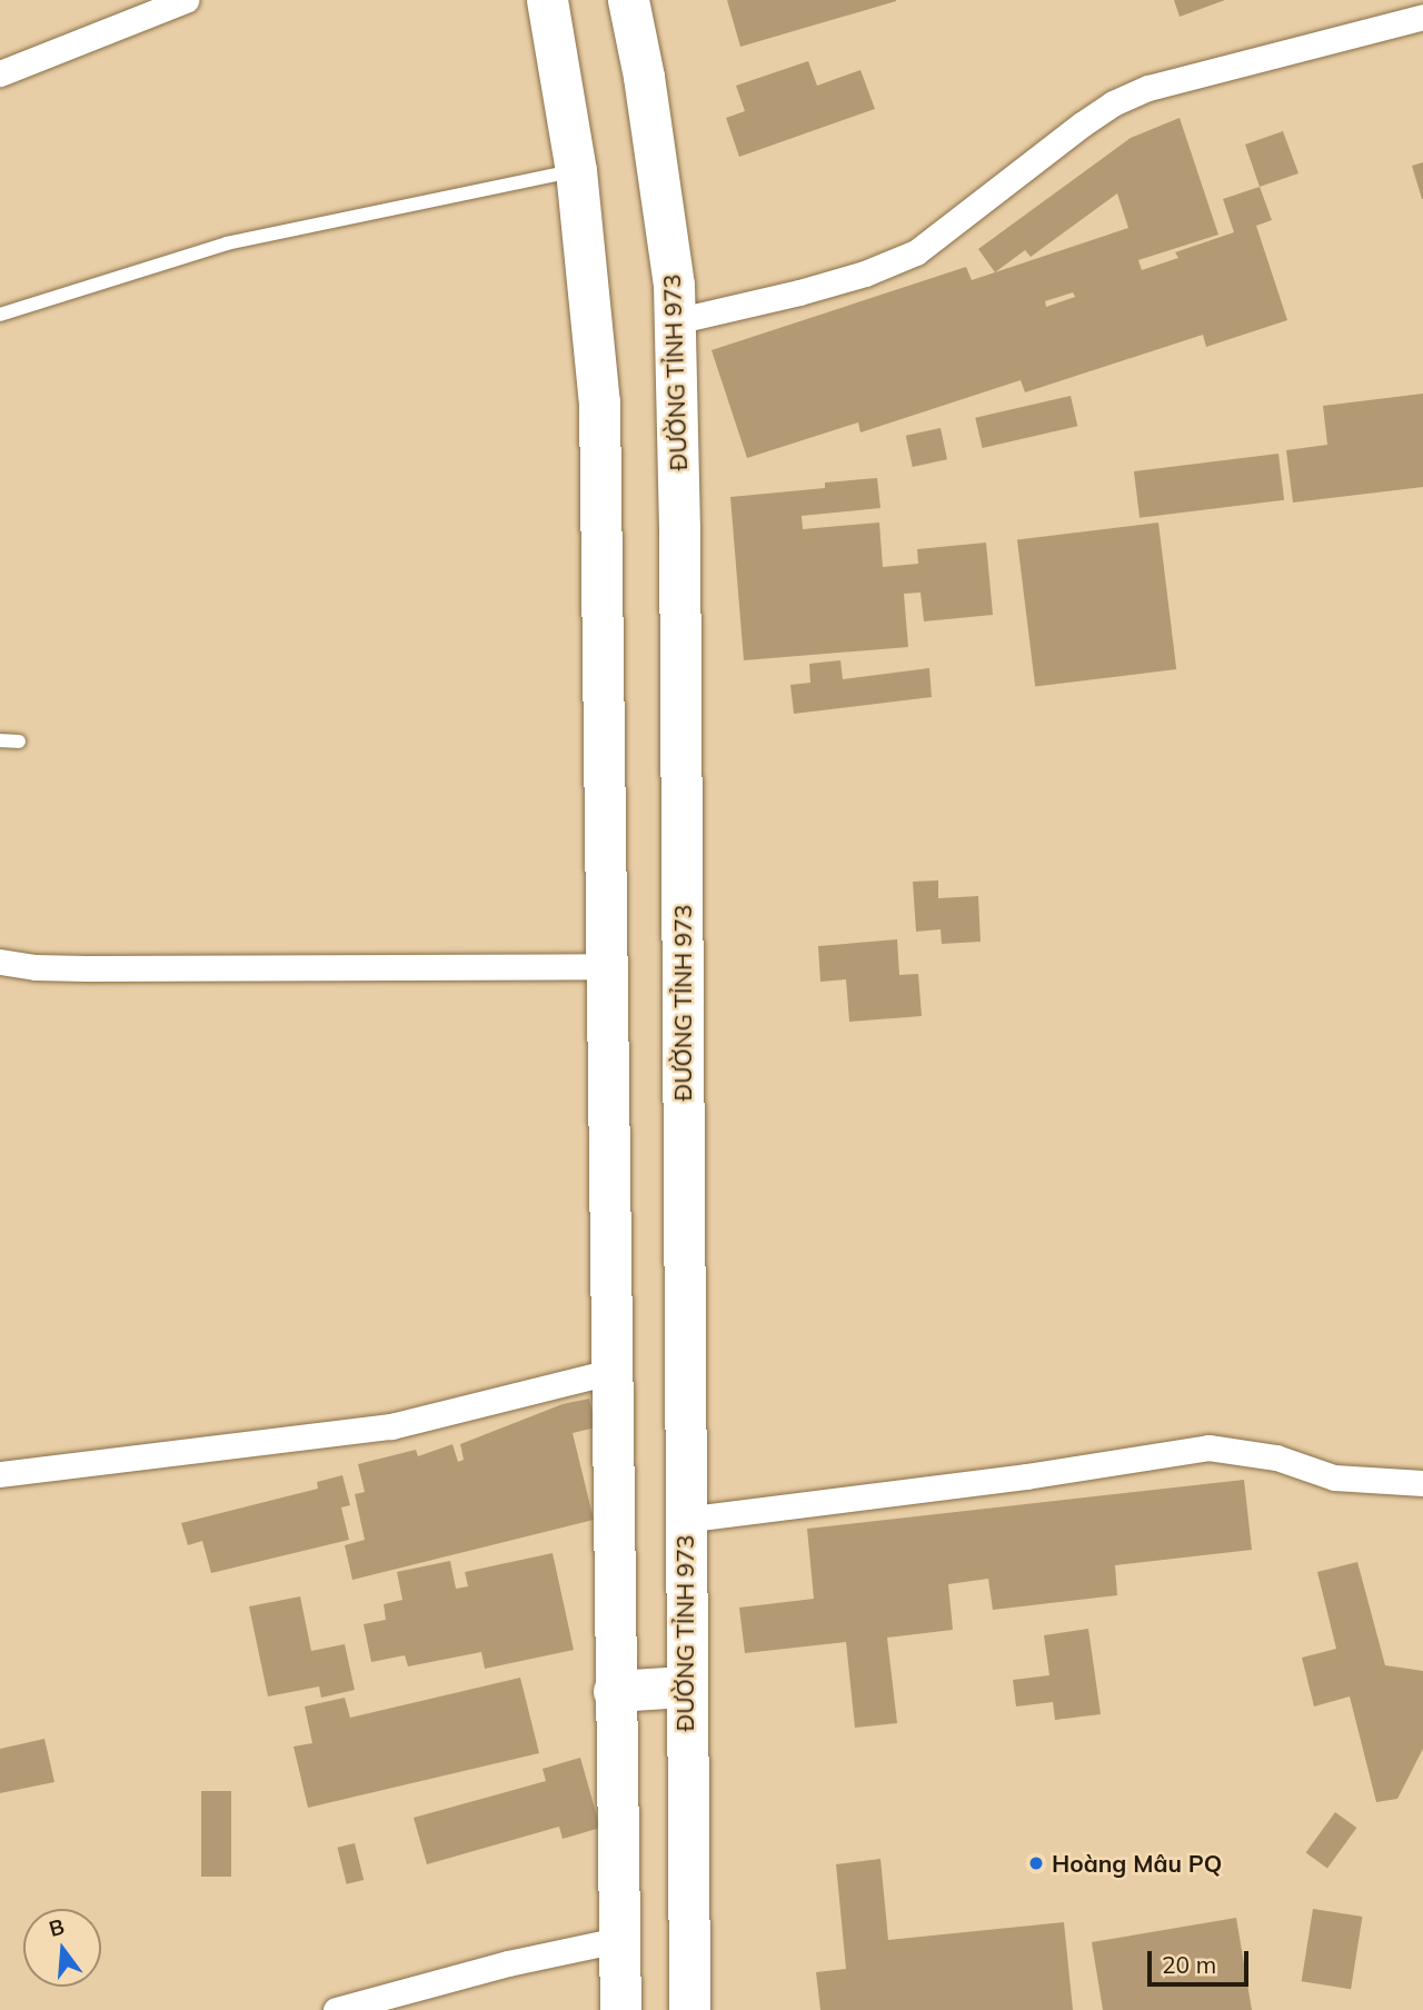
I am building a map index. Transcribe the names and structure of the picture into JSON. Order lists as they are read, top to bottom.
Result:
{
  "streets": {
    "main road": ["ĐƯỜNG TỈNH 973"]
  },
  "places": ["Hoàng Mâu PQ"],
  "scale_bar": "20 m",
  "north": "top"
}
